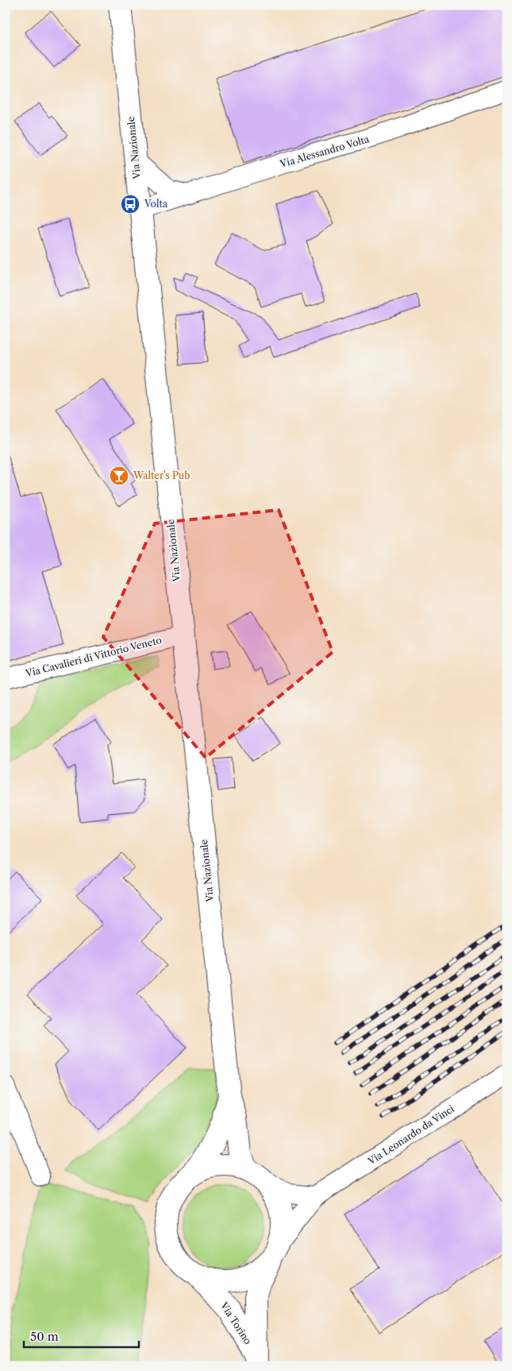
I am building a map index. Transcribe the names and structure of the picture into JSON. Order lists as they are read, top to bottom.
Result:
{
  "streets": {
    "main road": ["Via Nazionale", "Via Torino"],
    "street": ["Via Alessandro Volta", "Via Cavalieri di Vittorio Veneto", "Via Leonardo da Vinci"]
  },
  "crossings": [
    ["Via Nazionale", "Via Alessandro Volta"],
    ["Via Nazionale", "Via Cavalieri di Vittorio Veneto"],
    ["Via Nazionale", "Via Leonardo da Vinci"],
    ["Via Nazionale", "Via Torino"],
    ["Via Leonardo da Vinci", "Via Torino"]
  ],
  "places": {
    "bus stop": ["Volta"],
    "bar": ["Walter's Pub"]
  },
  "scale_bar": "50 m"
}
